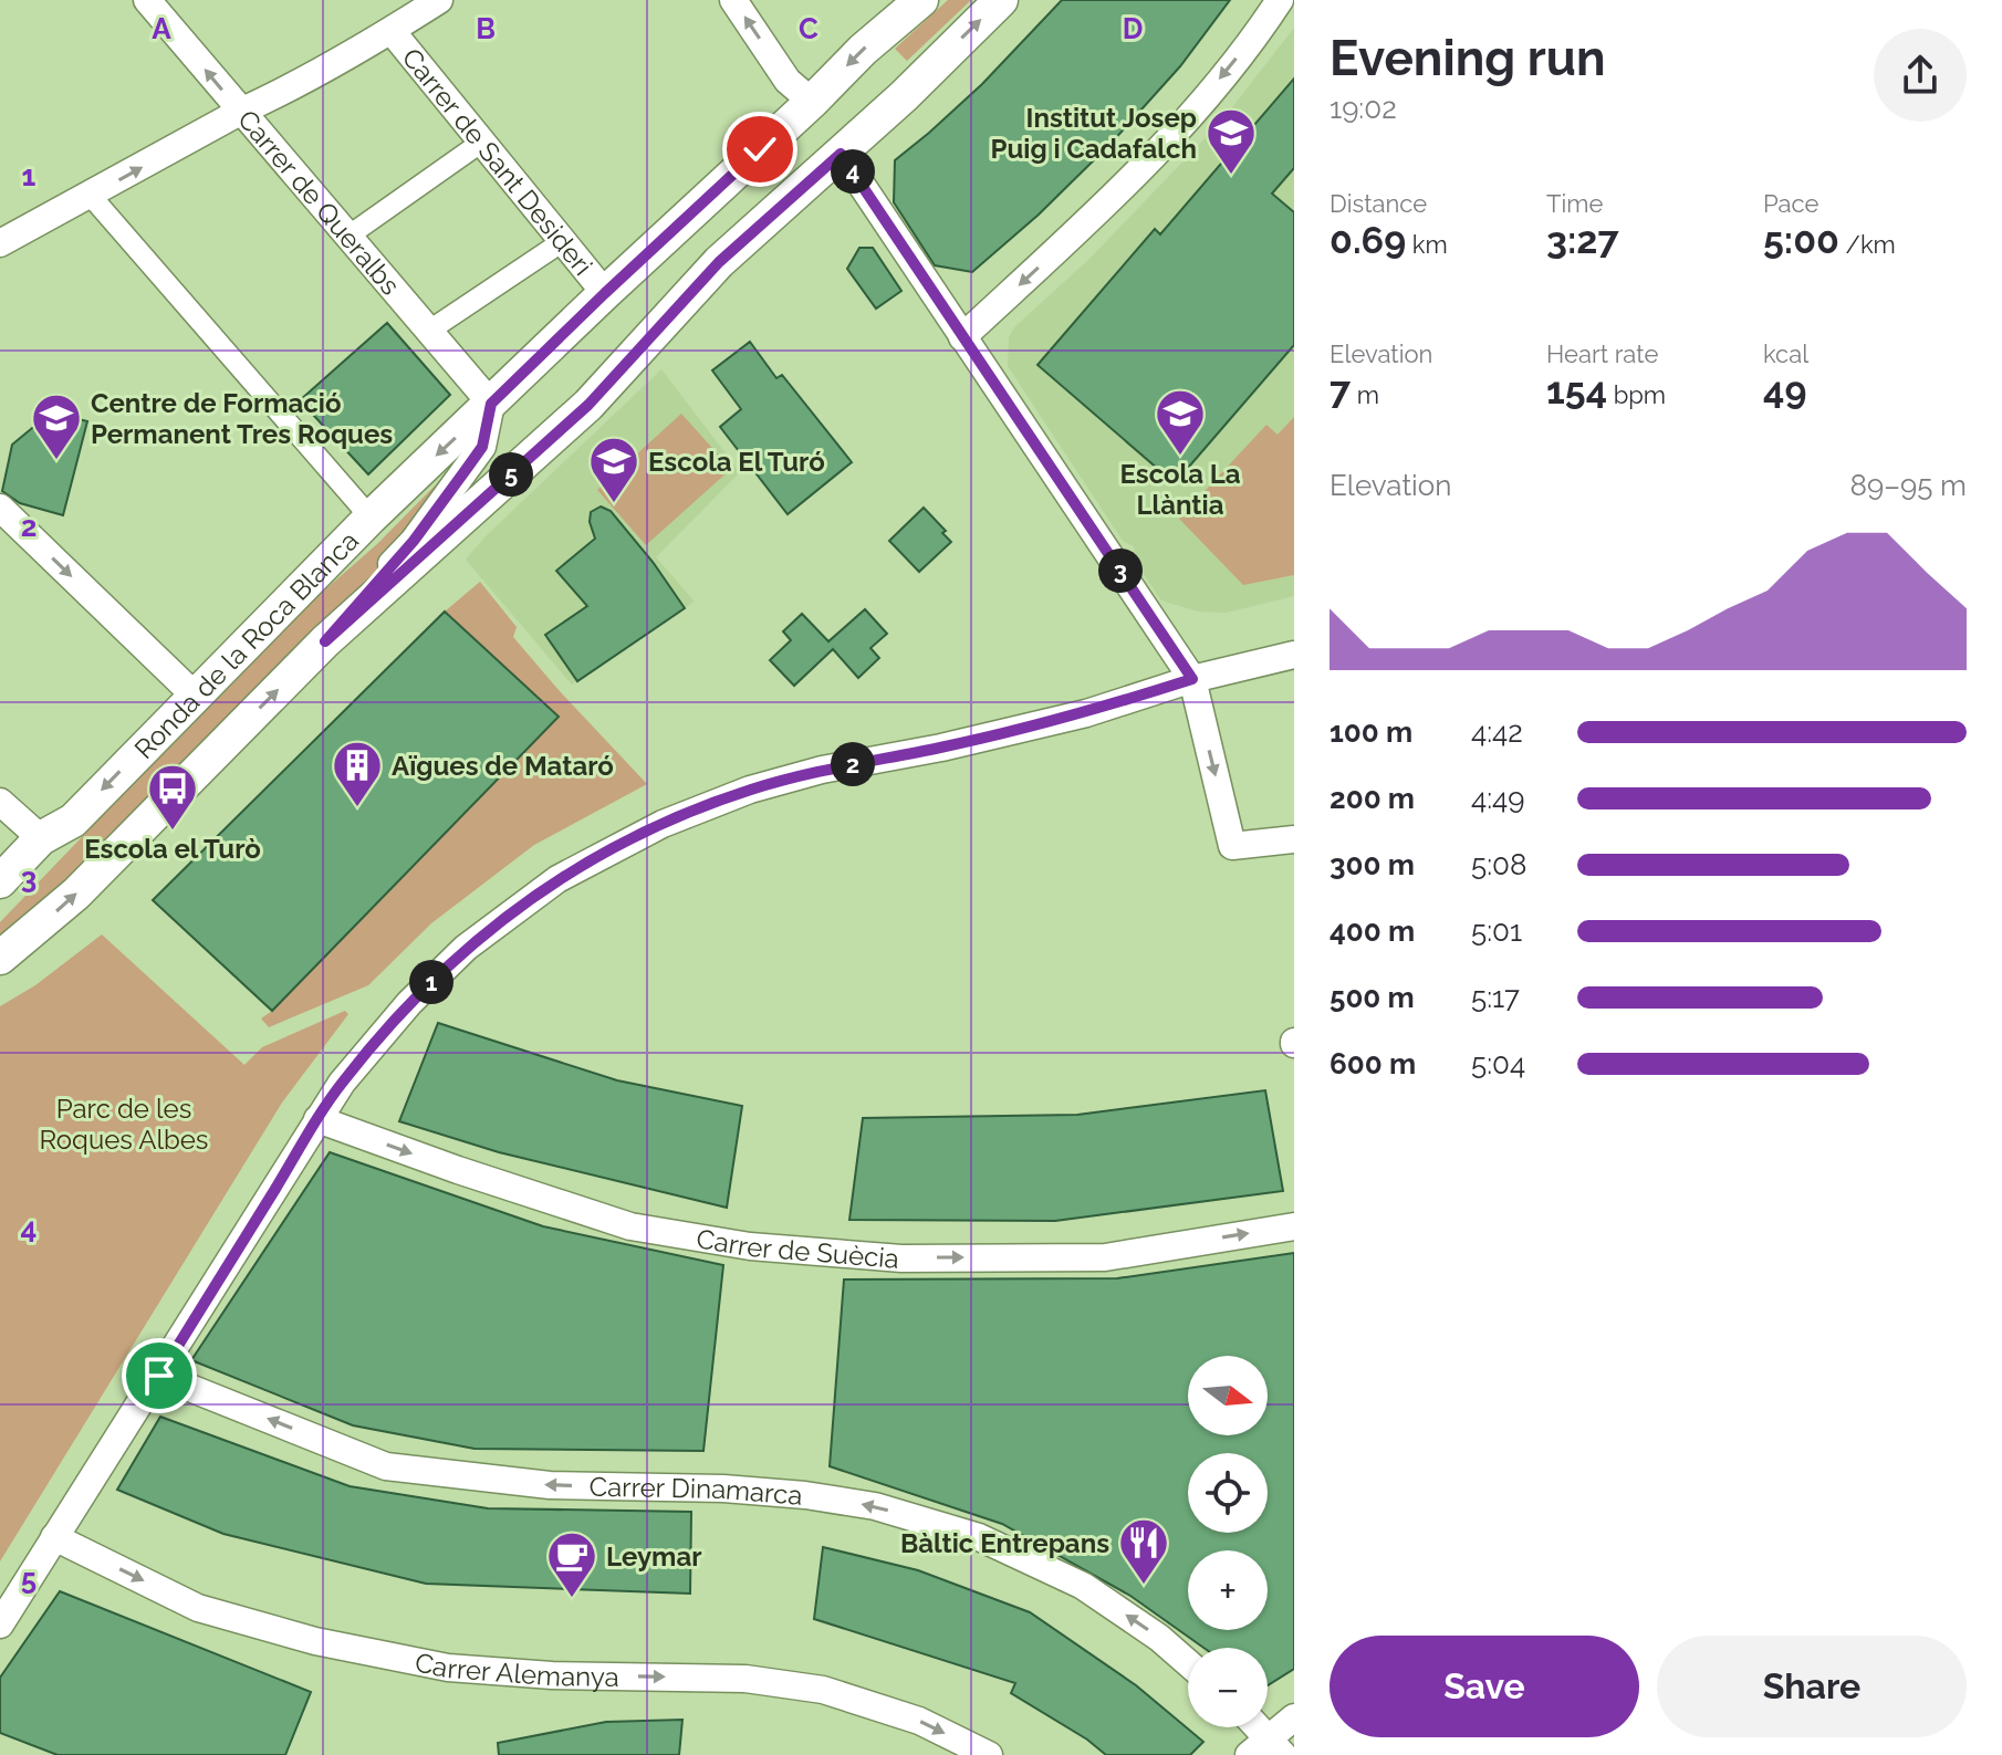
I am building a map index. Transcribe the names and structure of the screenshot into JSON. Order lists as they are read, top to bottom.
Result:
{
  "streets": {
    "street": [
      "Carrer de Sant Desideri",
      "Carrer de Queralbs",
      "Ronda de la Roca Blanca",
      "Carrer de Suècia",
      "Carrer Dinamarca",
      "Carrer Alemanya"
    ]
  },
  "crossings": [
    ["Carrer de Sant Desideri", "Ronda de la Roca Blanca"],
    ["Carrer de Queralbs", "Ronda de la Roca Blanca"]
  ],
  "one_way": ["Carrer de Suècia", "Carrer Dinamarca", "Carrer Alemanya"],
  "parks": ["Parc de les Roques Albes"],
  "places": {
    "school or university": [
      "Institut Josep Puig i Cadafalch",
      "Escola La Llàntia",
      "Centre de Formació Permanent Tres Roques",
      "Escola El Turó"
    ],
    "building": ["Aïgues de Mataró"],
    "bus stop": ["Escola el Turò"],
    "restaurant": ["Bàltic Entrepans"],
    "cafe": ["Leymar"]
  },
  "north": "right",
  "page": {
    "heading": ["Evening run", "19:02"],
    "pins": [
      "4",
      "5",
      "3",
      "2",
      "1"
    ],
    "stats": [
      ["Distance", "0.69 km"],
      ["Time", "3:27"],
      ["Pace", "5:00 /km"],
      ["Elevation", "7 m"],
      ["Heart rate", "154 bpm"],
      ["kcal", "49"]
    ],
    "chart": ["Elevation", "89–95 m"],
    "list": [
      {
        "name": "100 m",
        "note": "4:42"
      },
      {
        "name": "200 m",
        "note": "4:49"
      },
      {
        "name": "300 m",
        "note": "5:08"
      },
      {
        "name": "400 m",
        "note": "5:01"
      },
      {
        "name": "500 m",
        "note": "5:17"
      },
      {
        "name": "600 m",
        "note": "5:04"
      }
    ],
    "map_buttons": ["+", "−"],
    "buttons": ["Save", "Share"]
  },
  "grid": {
    "columns": [
      "A",
      "B",
      "C",
      "D"
    ],
    "rows": [
      "1",
      "2",
      "3",
      "4",
      "5"
    ]
  }
}
